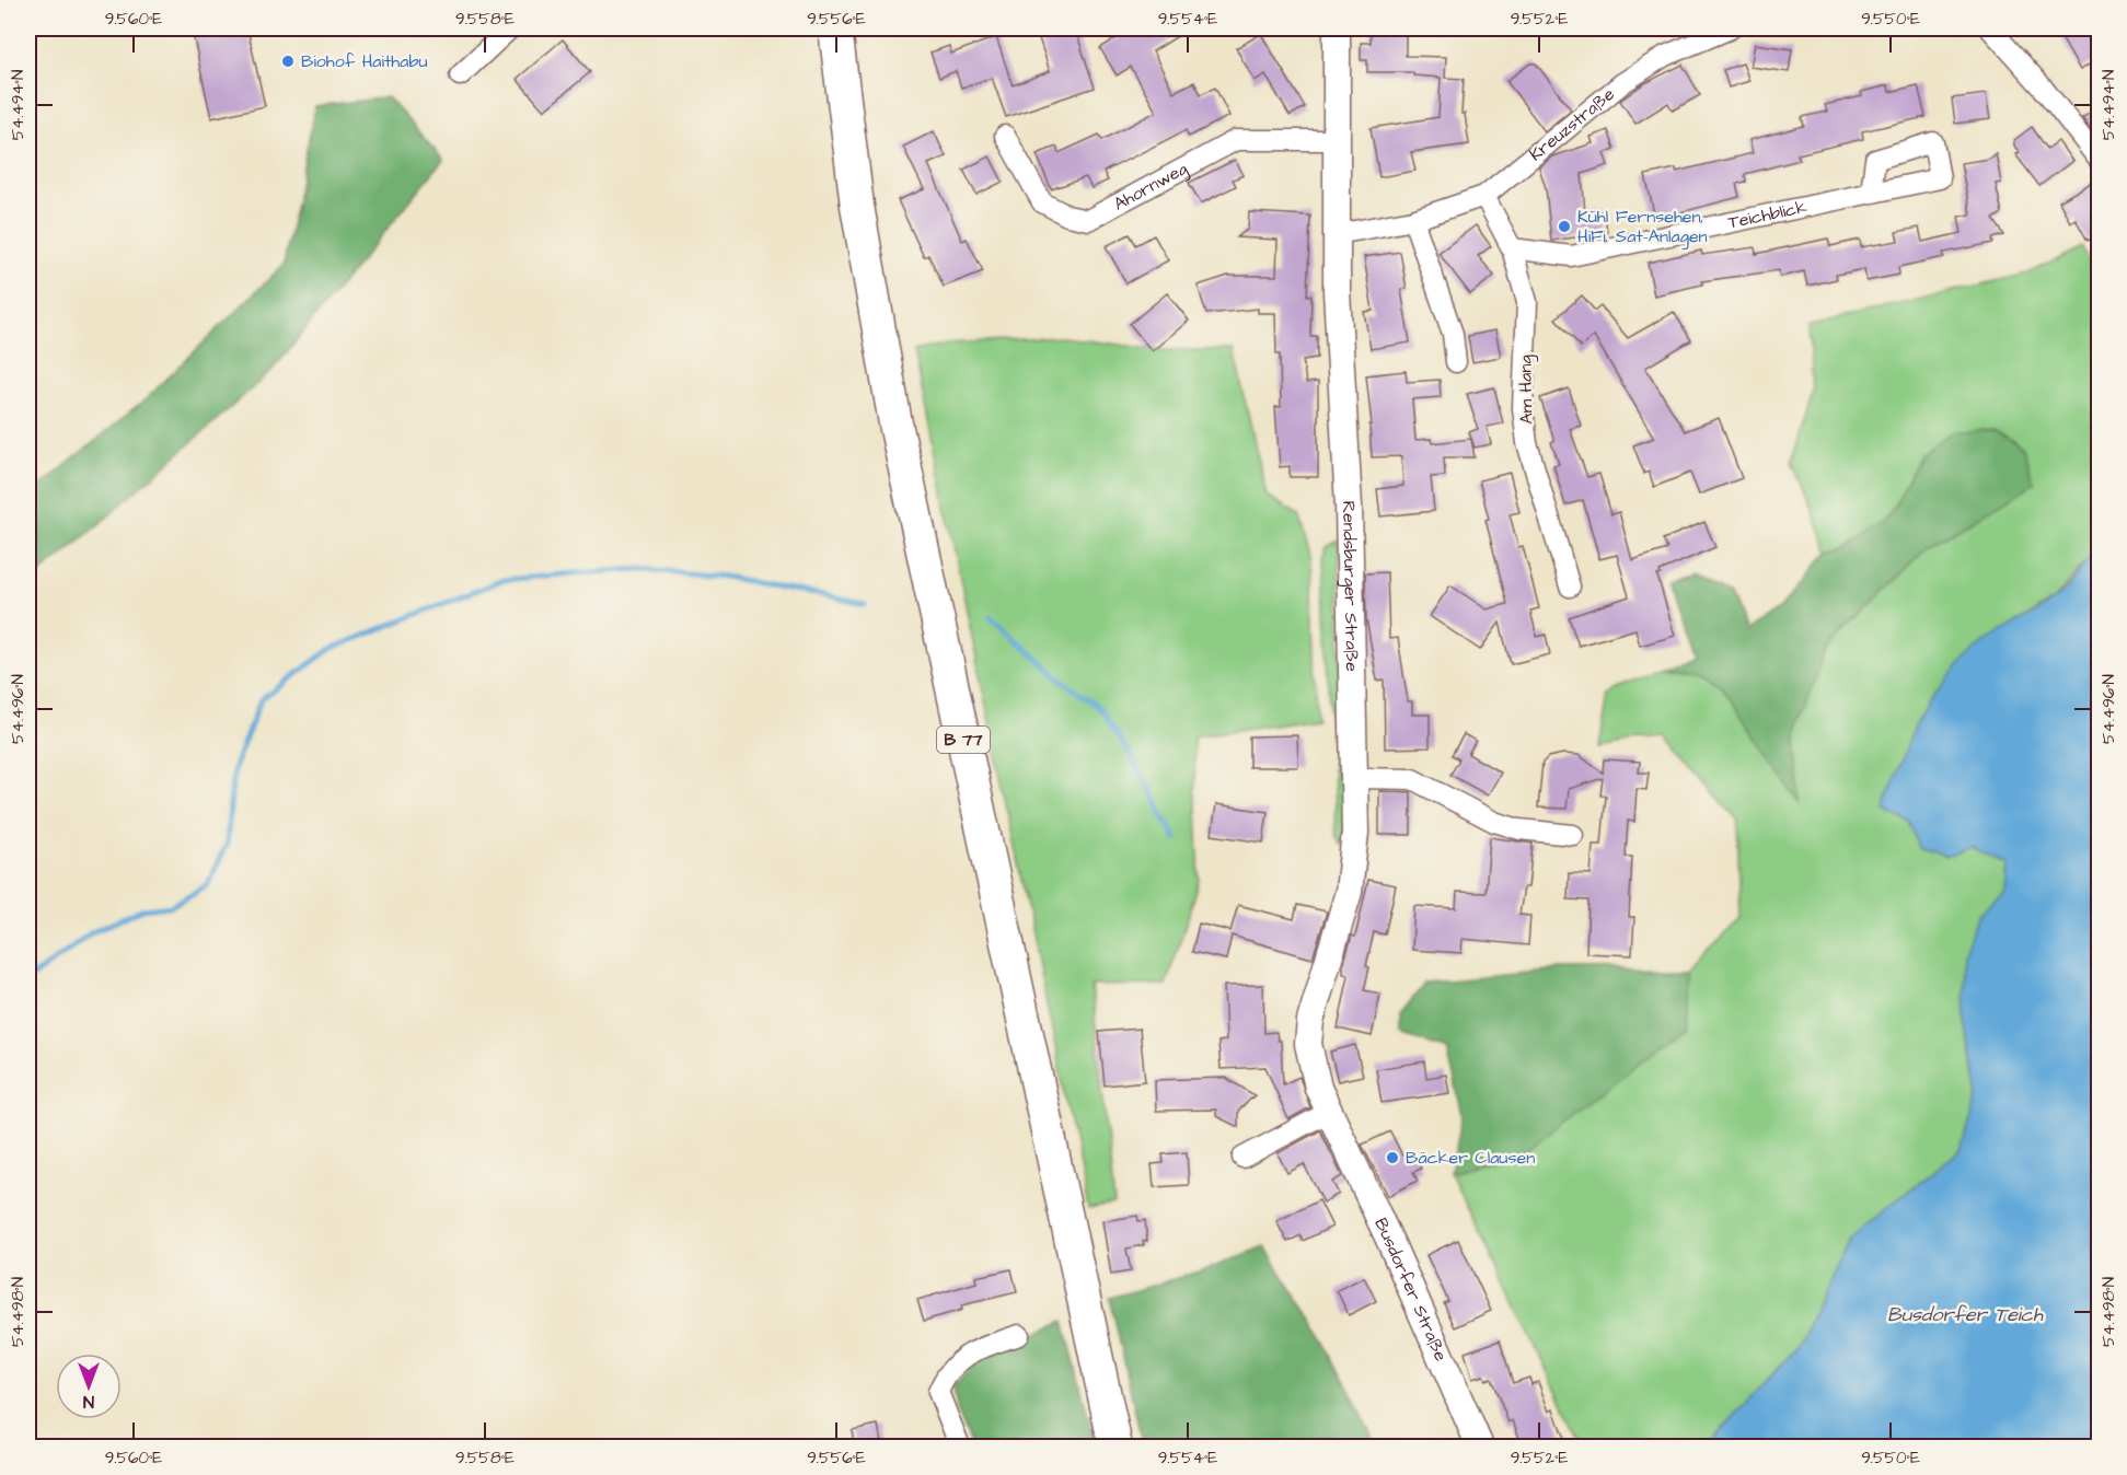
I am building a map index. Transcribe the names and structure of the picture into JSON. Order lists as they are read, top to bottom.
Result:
{
  "streets": {
    "main road": ["B 77"],
    "street": [
      "Kreuzstraße",
      "Ahornweg",
      "Teichblick",
      "Am Hang",
      "Rendsburger Straße",
      "Busdorfer Straße"
    ]
  },
  "crossings": [
    ["Kreuzstraße", "Am Hang"],
    ["Kreuzstraße", "Rendsburger Straße"],
    ["Ahornweg", "Rendsburger Straße"],
    ["Teichblick", "Am Hang"],
    ["Rendsburger Straße", "Busdorfer Straße"]
  ],
  "water": ["Busdorfer Teich"],
  "places": ["Biohof Haithabu", "Kühl Fernsehen, HiFi, Sat-Anlagen", "Bäcker Clausen"],
  "north": "bottom",
  "coordinates": [
    "9.560°E",
    "9.558°E",
    "9.556°E",
    "9.554°E",
    "9.552°E",
    "9.550°E",
    "54.494°N",
    "54.496°N",
    "54.498°N"
  ]
}
